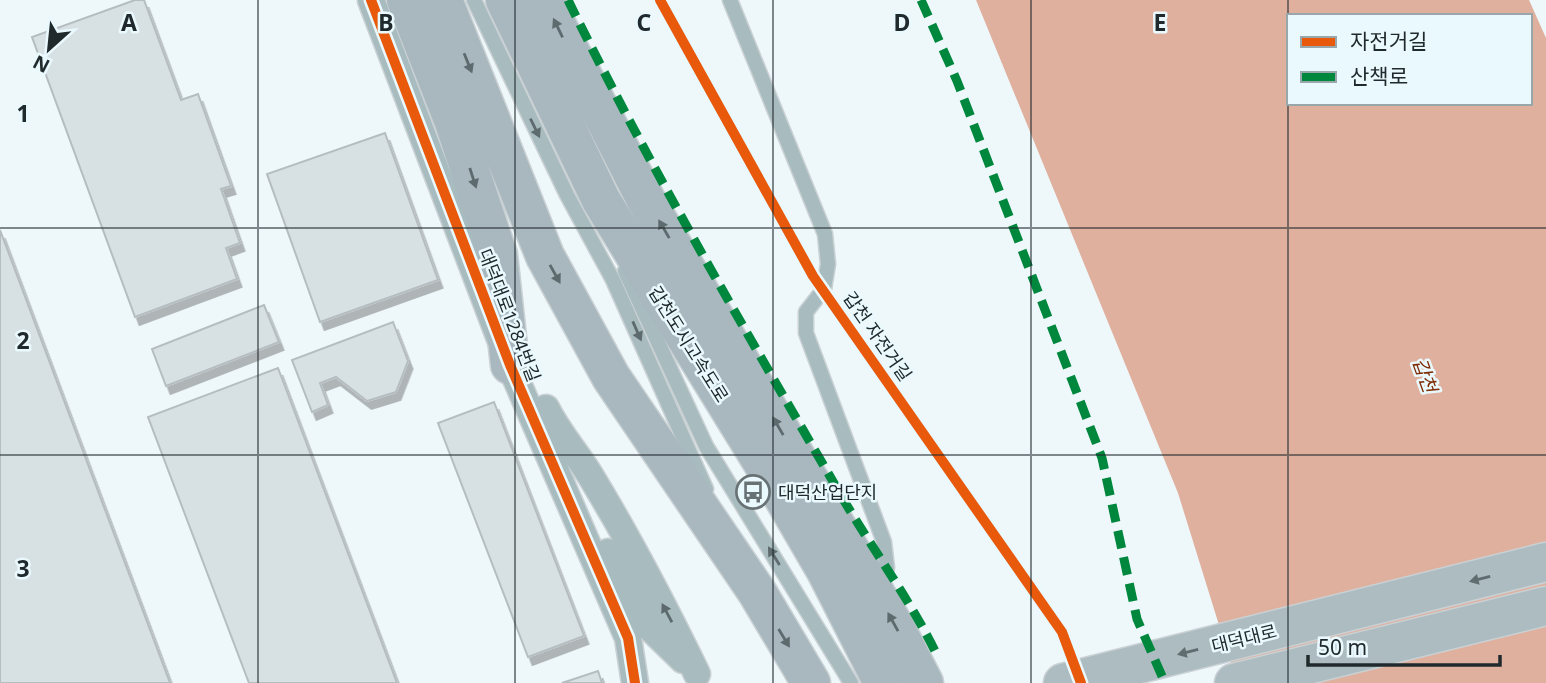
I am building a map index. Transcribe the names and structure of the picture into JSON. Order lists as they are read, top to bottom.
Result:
{
  "streets": {
    "highway": ["갑천도시고속도로"],
    "main road": ["대덕대로"],
    "street": ["대덕대로1284번길"],
    "cycle path": ["갑천 자전거길"]
  },
  "water": ["갑천"],
  "places": {
    "bus stop": ["대덕산업단지"]
  },
  "legend": ["자전거길", "산책로"],
  "scale_bar": "50 m",
  "north": "bottom left",
  "grid": {
    "columns": [
      "A",
      "B",
      "C",
      "D",
      "E"
    ],
    "rows": ["1", "2", "3"]
  }
}
